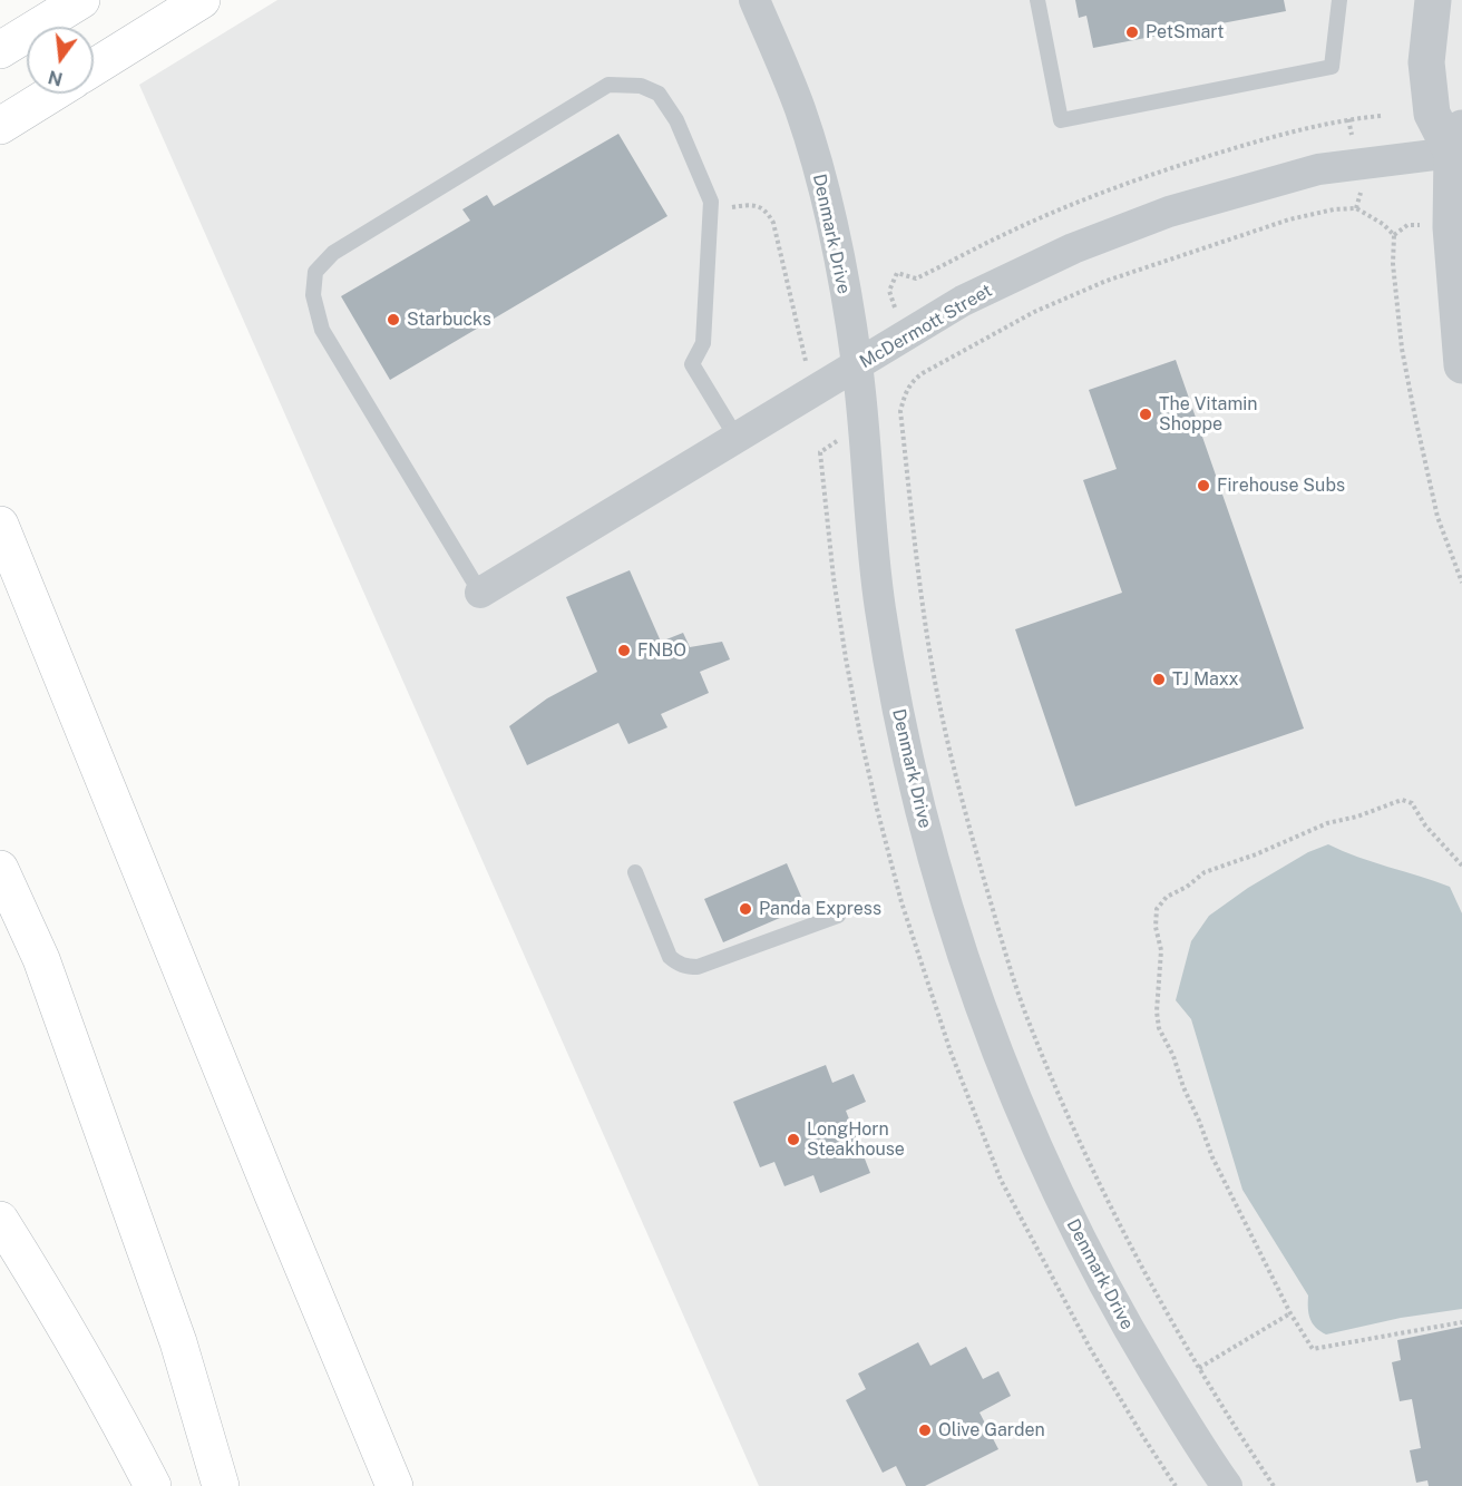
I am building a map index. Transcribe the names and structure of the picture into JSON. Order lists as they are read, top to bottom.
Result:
{
  "streets": {
    "street": ["Denmark Drive", "McDermott Street"]
  },
  "crossings": [
    ["Denmark Drive", "McDermott Street"]
  ],
  "places": [
    "PetSmart",
    "Starbucks",
    "The Vitamin Shoppe",
    "Firehouse Subs",
    "FNBO",
    "TJ Maxx",
    "Panda Express",
    "LongHorn Steakhouse",
    "Olive Garden"
  ],
  "north": "bottom"
}
